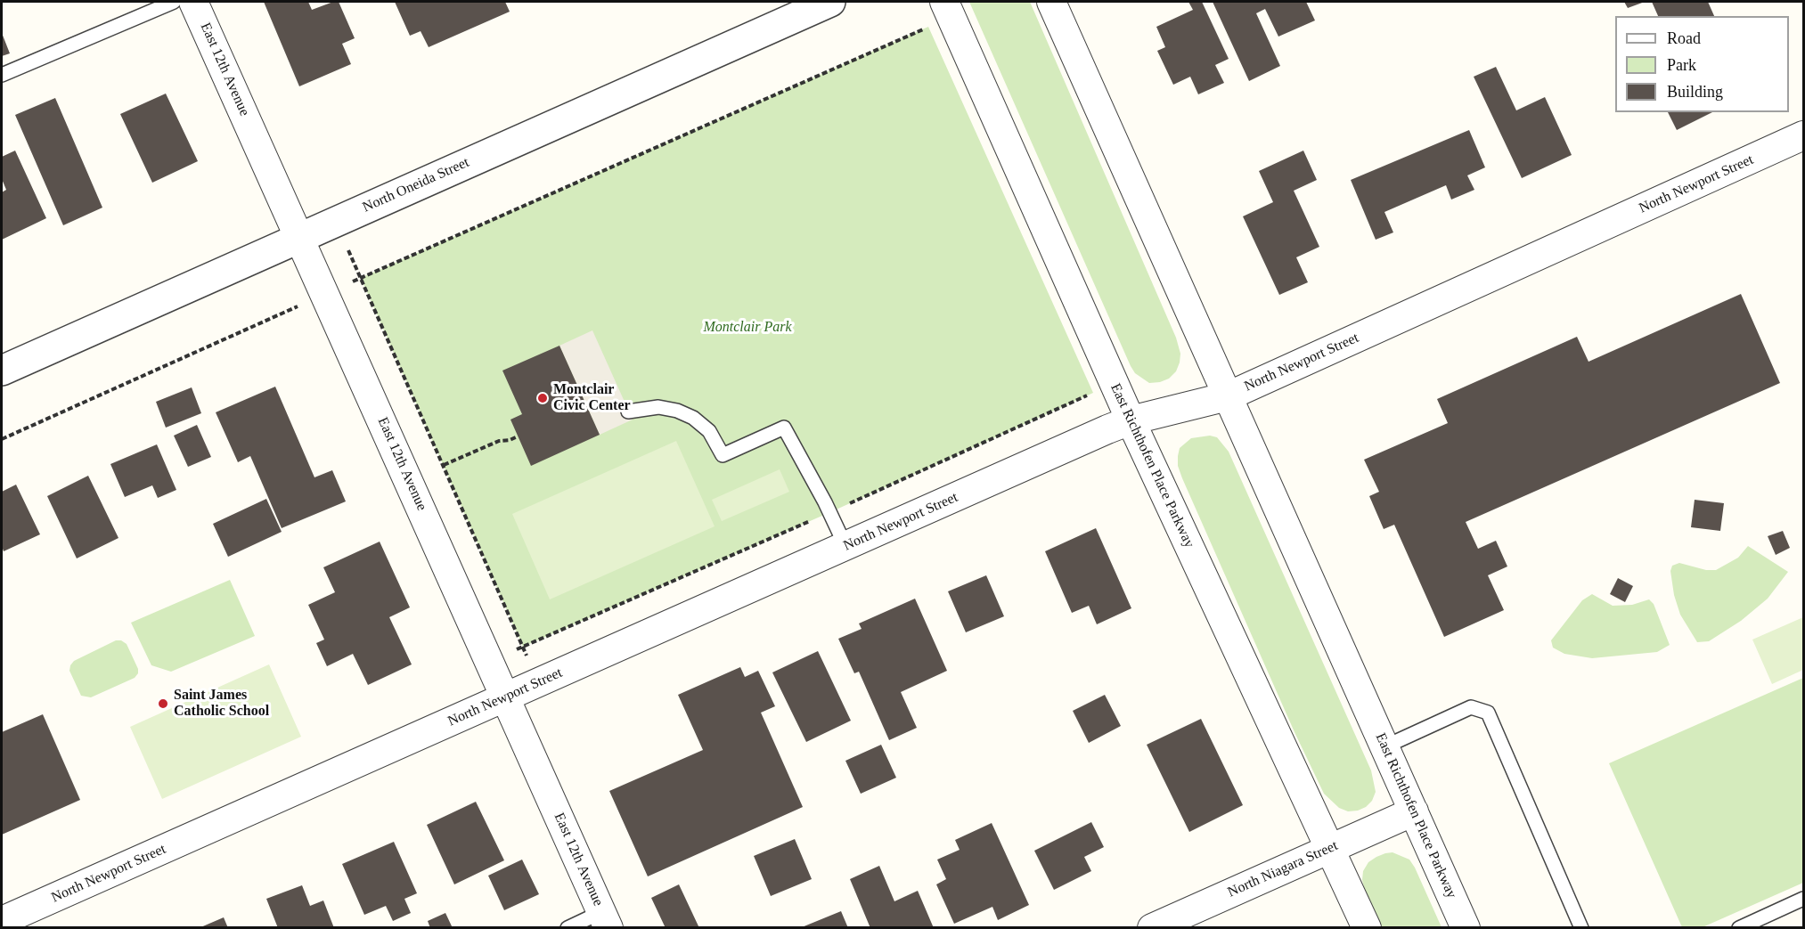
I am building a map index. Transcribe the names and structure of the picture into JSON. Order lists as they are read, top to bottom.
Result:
{
  "streets": {
    "street": [
      "East 12th Avenue",
      "North Newport Street",
      "North Oneida Street",
      "East Richthofen Place Parkway",
      "North Niagara Street"
    ]
  },
  "crossings": [
    ["East 12th Avenue", "North Newport Street"],
    ["East 12th Avenue", "North Oneida Street"],
    ["North Newport Street", "East Richthofen Place Parkway"],
    ["East Richthofen Place Parkway", "North Niagara Street"]
  ],
  "parks": ["Montclair Park"],
  "places": ["Montclair Civic Center", "Saint James Catholic School"],
  "legend": ["Road", "Park", "Building"]
}
